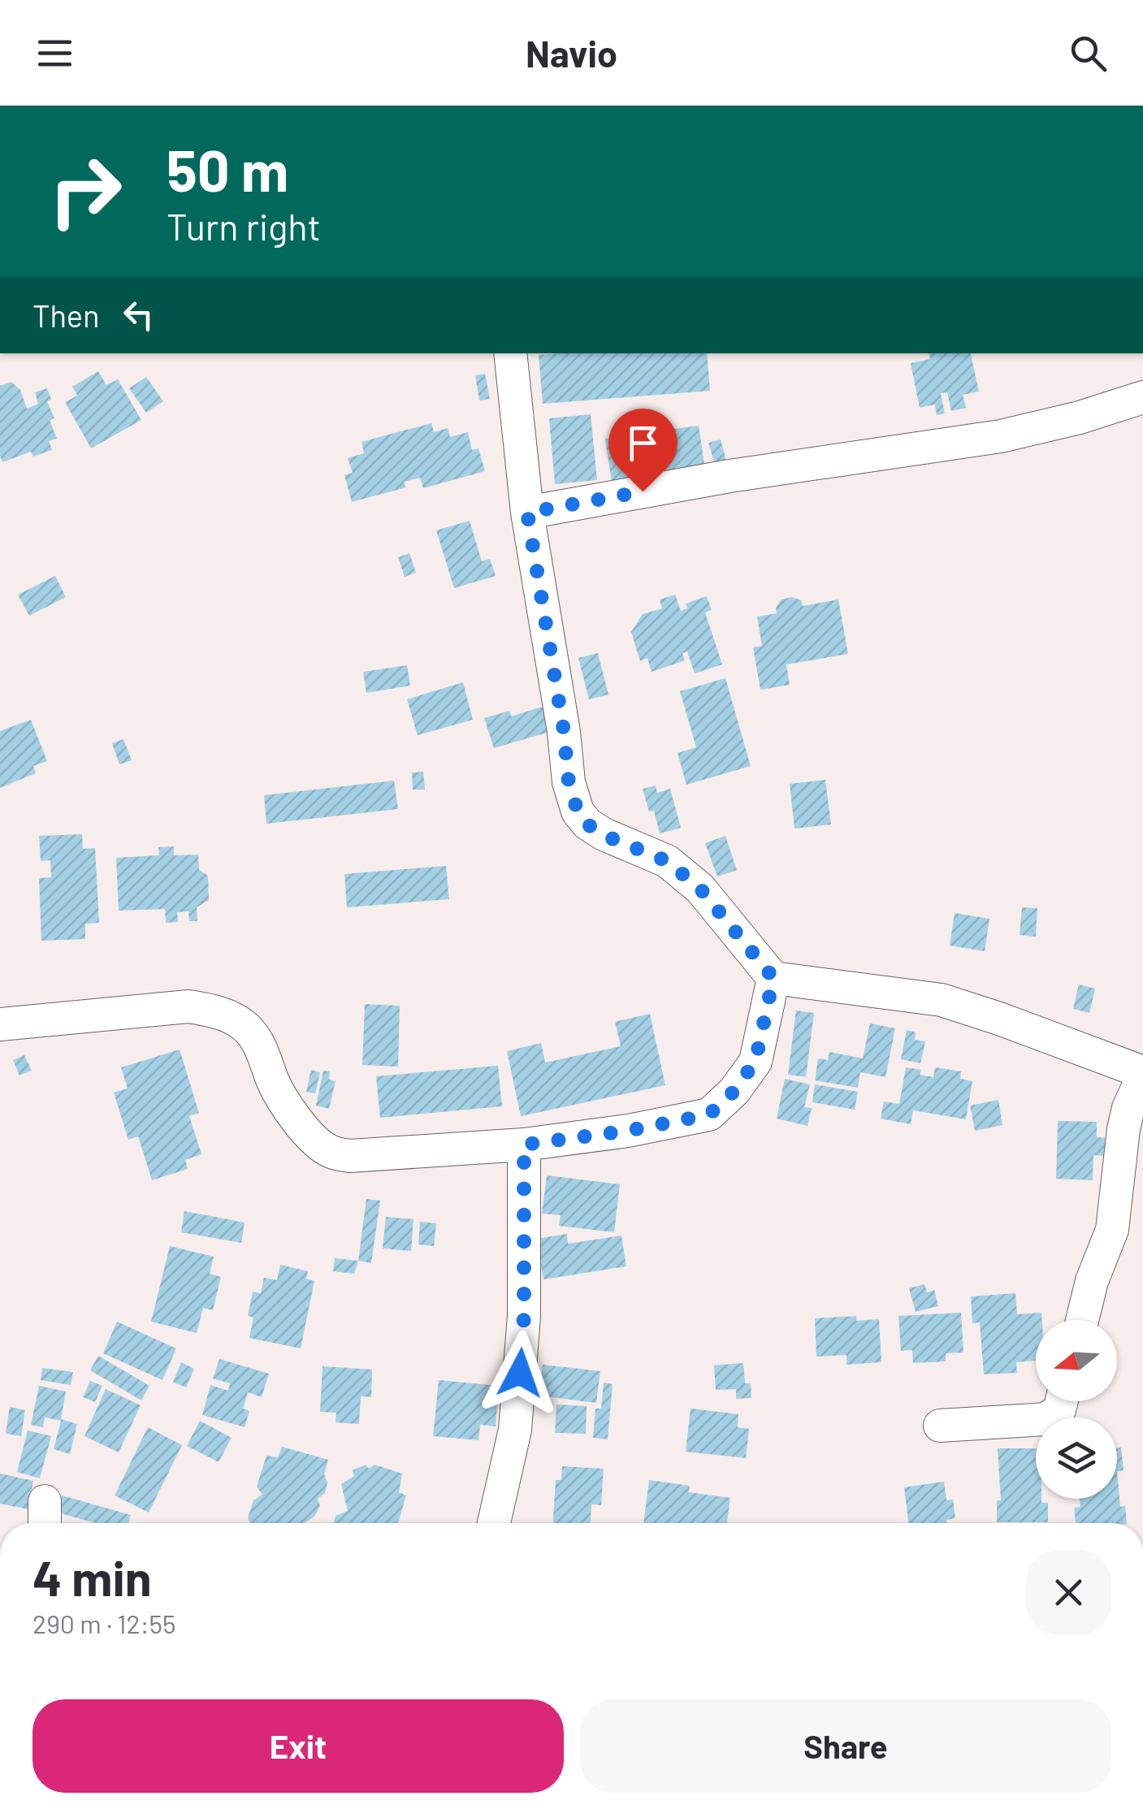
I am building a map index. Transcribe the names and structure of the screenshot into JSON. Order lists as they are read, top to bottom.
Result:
{
  "north": "left",
  "page": {
    "header": "Navio",
    "turn": ["50 m", "Turn right"],
    "then": "Then",
    "heading": ["4 min", "290 m · 12:55"],
    "buttons": ["Exit", "Share"]
  }
}
